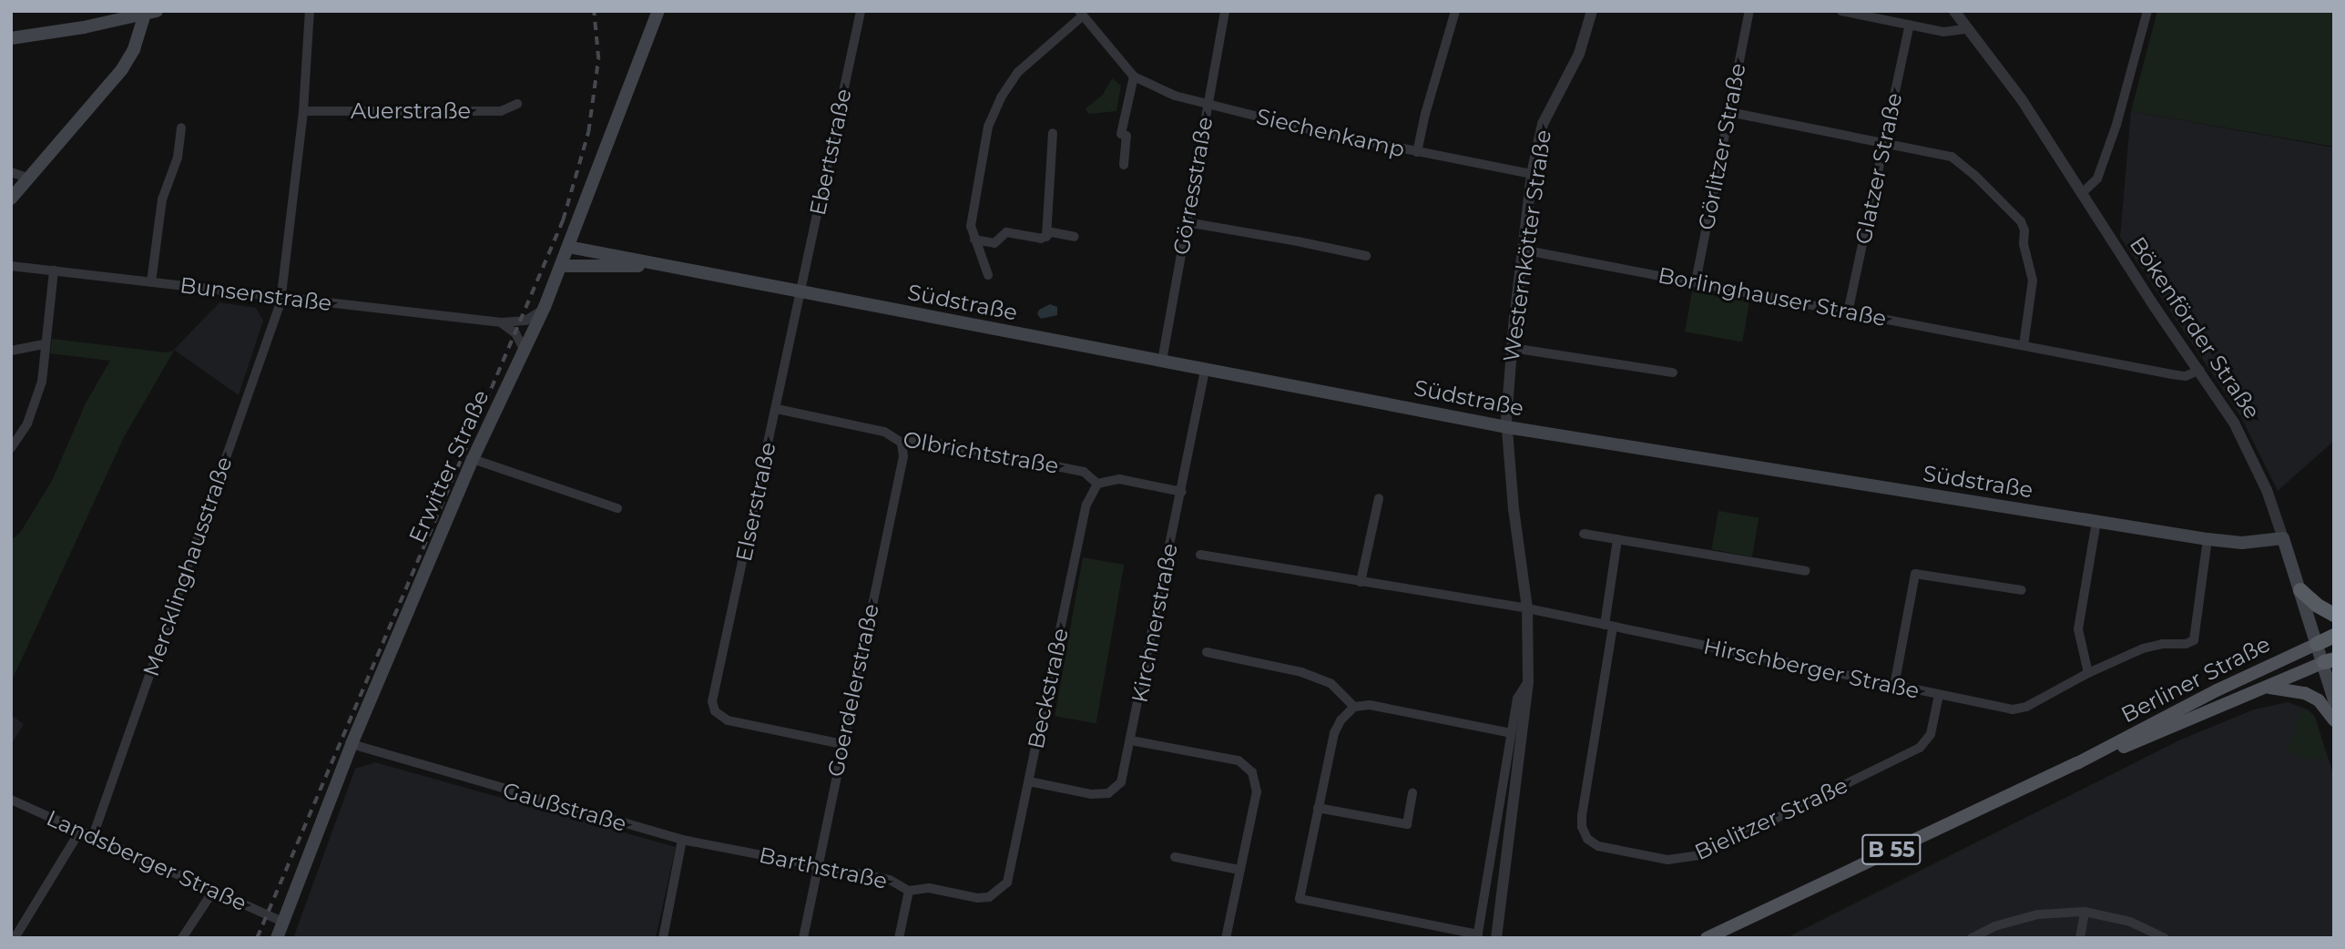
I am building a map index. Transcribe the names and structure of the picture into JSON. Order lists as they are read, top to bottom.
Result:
{
  "streets": {
    "highway": ["Berliner Straße", "B 55"],
    "main road": ["Südstraße", "Bökenförder Straße", "Erwitter Straße"],
    "street": [
      "Auerstraße",
      "Siechenkamp",
      "Görlitzer Straße",
      "Ebertstraße",
      "Glatzer Straße",
      "Görresstraße",
      "Westernkötter Straße",
      "Bunsenstraße",
      "Borlinghauser Straße",
      "Olbrichtstraße",
      "Elserstraße",
      "Mercklinghausstraße",
      "Kirchnerstraße",
      "Hirschberger Straße",
      "Beckstraße",
      "Goerdelerstraße",
      "Gaußstraße",
      "Bielitzer Straße",
      "Landsberger Straße",
      "Barthstraße"
    ]
  },
  "crossings": [
    ["Auerstraße", "Mercklinghausstraße"],
    ["Siechenkamp", "Görresstraße"],
    ["Siechenkamp", "Westernkötter Straße"],
    ["Görlitzer Straße", "Borlinghauser Straße"],
    ["Ebertstraße", "Südstraße"],
    ["Ebertstraße", "Elserstraße"],
    ["Glatzer Straße", "Borlinghauser Straße"],
    ["Görresstraße", "Südstraße"],
    ["Westernkötter Straße", "Borlinghauser Straße"],
    ["Westernkötter Straße", "Südstraße"],
    ["Westernkötter Straße", "Hirschberger Straße"],
    ["Bunsenstraße", "Erwitter Straße"],
    ["Bunsenstraße", "Mercklinghausstraße"],
    ["Borlinghauser Straße", "Bökenförder Straße"],
    ["Südstraße", "Bökenförder Straße"],
    ["Südstraße", "Erwitter Straße"],
    ["Südstraße", "Elserstraße"],
    ["Südstraße", "Kirchnerstraße"],
    ["Südstraße", "Hirschberger Straße"],
    ["Bökenförder Straße", "Berliner Straße"],
    ["Olbrichtstraße", "Elserstraße"],
    ["Olbrichtstraße", "Beckstraße"],
    ["Olbrichtstraße", "Goerdelerstraße"],
    ["Erwitter Straße", "Gaußstraße"],
    ["Erwitter Straße", "Landsberger Straße"],
    ["Elserstraße", "Goerdelerstraße"],
    ["Mercklinghausstraße", "Landsberger Straße"],
    ["Kirchnerstraße", "Beckstraße"],
    ["Hirschberger Straße", "Bielitzer Straße"],
    ["Beckstraße", "Barthstraße"],
    ["Goerdelerstraße", "Barthstraße"],
    ["Gaußstraße", "Barthstraße"]
  ]
}
